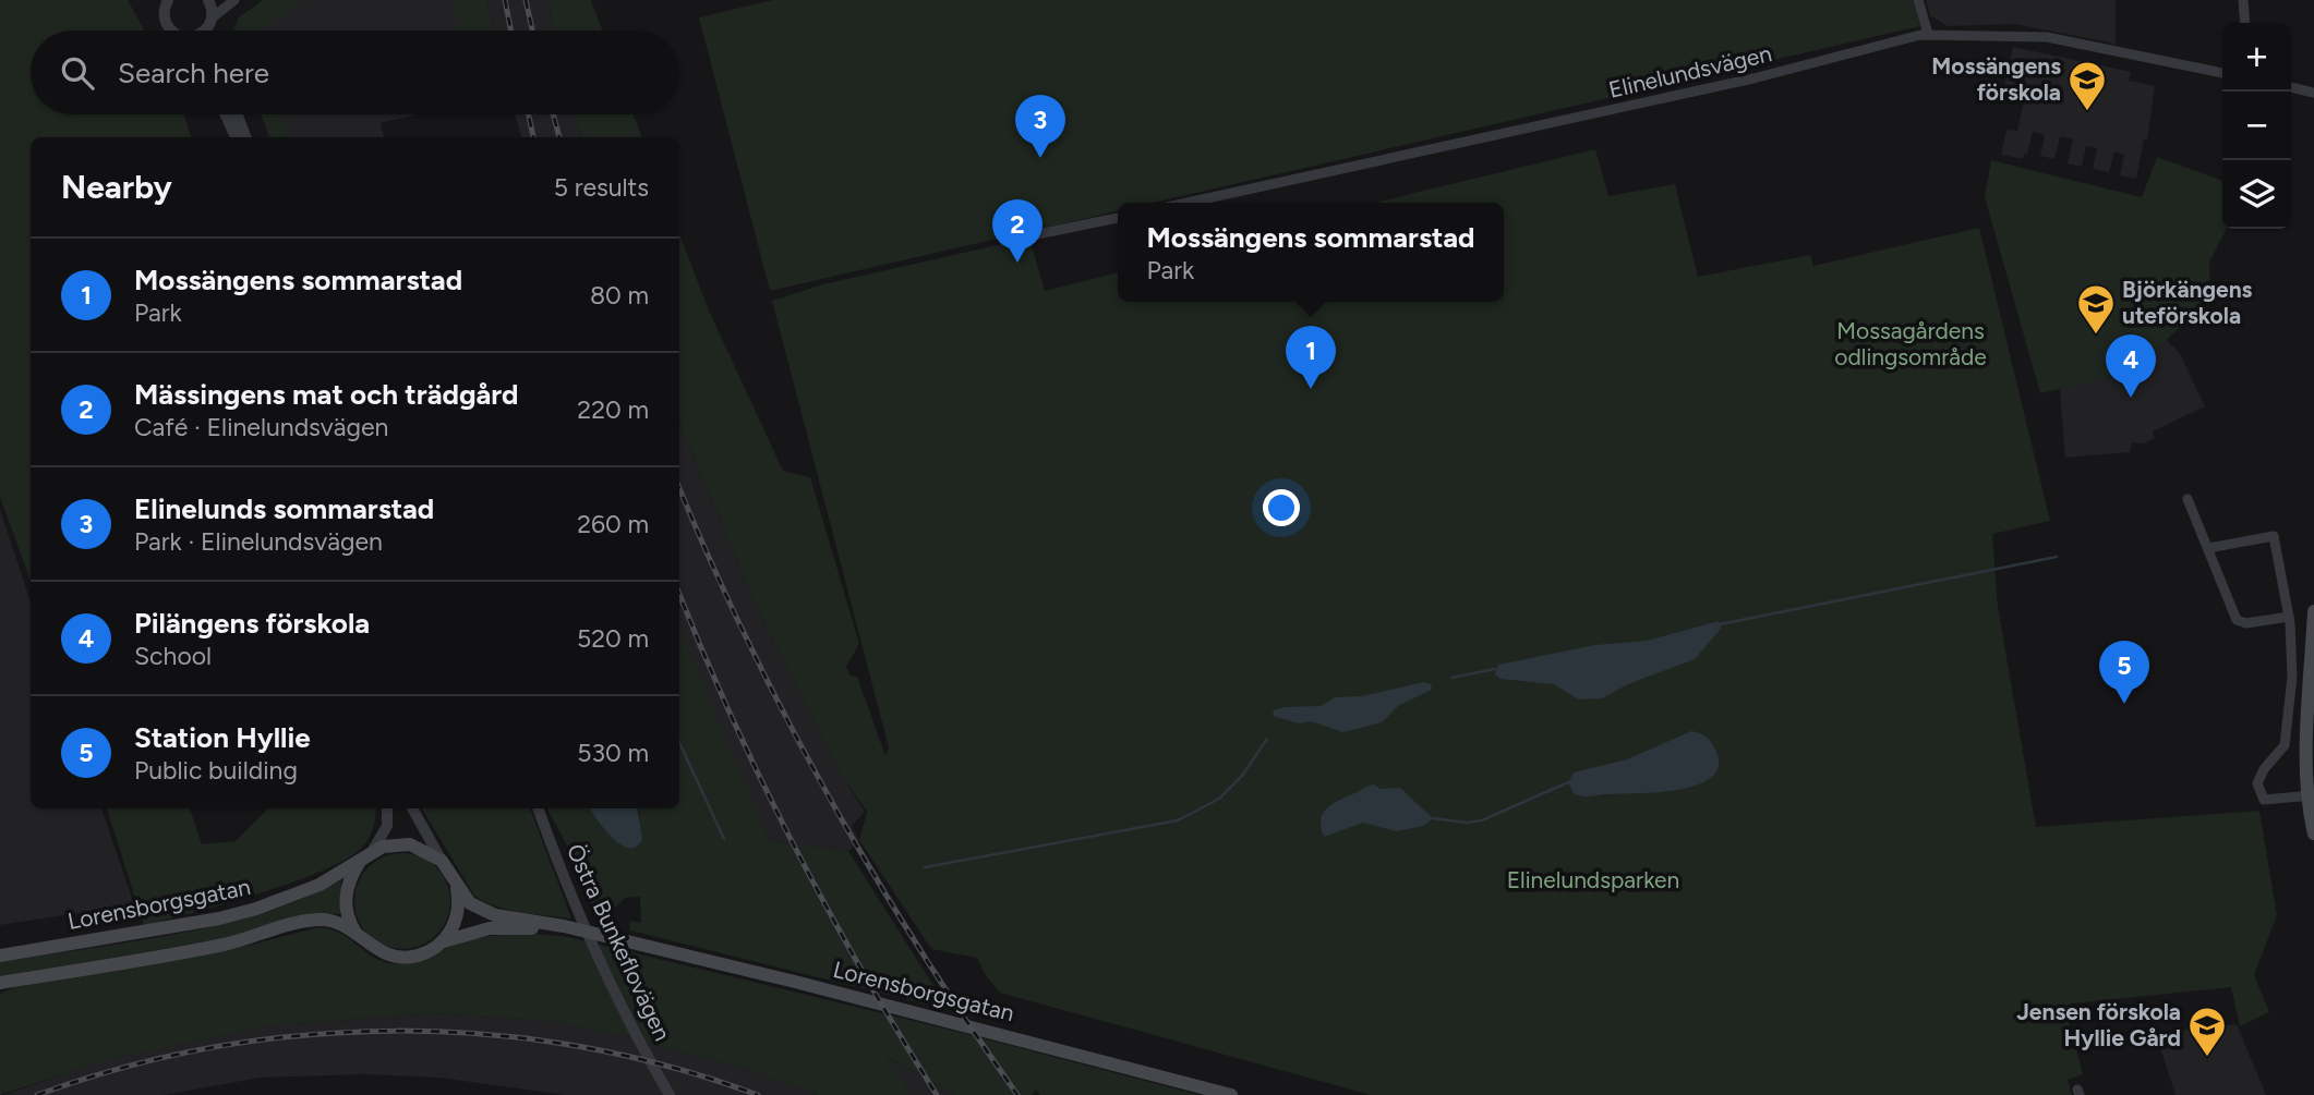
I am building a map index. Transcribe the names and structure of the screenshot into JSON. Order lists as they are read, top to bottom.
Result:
{
  "streets": {
    "main road": ["Lorensborgsgatan"],
    "street": ["Elinelundsvägen", "Östra Bunkeflovägen"]
  },
  "parks": ["Mossagårdens odlingsområde", "Elinelundsparken"],
  "places": {
    "school or university": ["Mossängens förskola", "Björkängens uteförskola", "Jensen förskola Hyllie Gård"]
  },
  "page": {
    "map_buttons": ["+", "−"],
    "search": "Search here",
    "pins": [
      "3",
      "2",
      "1",
      "4",
      "5"
    ],
    "heading": ["Nearby", "5 results"],
    "popup": ["Mossängens sommarstad", "Park"],
    "list": [
      {
        "mark": "1",
        "name": "Mossängens sommarstad",
        "note": "Park",
        "value": "80 m"
      },
      {
        "mark": "2",
        "name": "Mässingens mat och trädgård",
        "note": "Café · Elinelundsvägen",
        "value": "220 m"
      },
      {
        "mark": "3",
        "name": "Elinelunds sommarstad",
        "note": "Park · Elinelundsvägen",
        "value": "260 m"
      },
      {
        "mark": "4",
        "name": "Pilängens förskola",
        "note": "School",
        "value": "520 m"
      },
      {
        "mark": "5",
        "name": "Station Hyllie",
        "note": "Public building",
        "value": "530 m"
      }
    ]
  }
}
